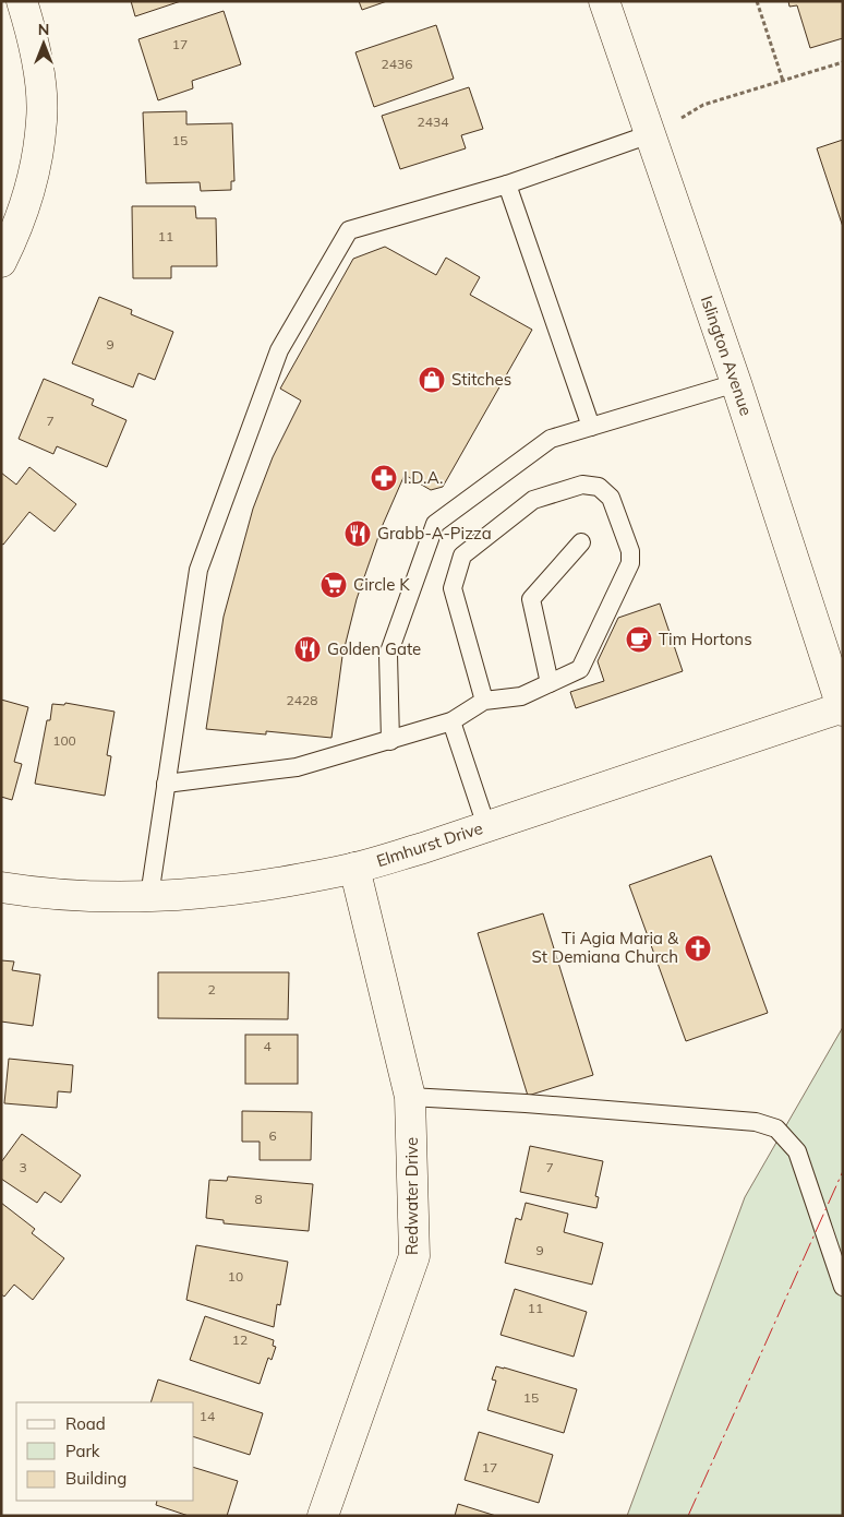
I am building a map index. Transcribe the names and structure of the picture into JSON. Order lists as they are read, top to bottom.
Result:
{
  "streets": {
    "street": ["Islington Avenue", "Elmhurst Drive", "Redwater Drive"]
  },
  "crossings": [
    ["Islington Avenue", "Elmhurst Drive"],
    ["Elmhurst Drive", "Redwater Drive"]
  ],
  "places": {
    "shop": ["Stitches"],
    "pharmacy": ["I.D.A."],
    "restaurant": ["Grabb-A-Pizza", "Golden Gate"],
    "supermarket": ["Circle K"],
    "cafe": ["Tim Hortons"],
    "church": ["Ti Agia Maria & St Demiana Church"]
  },
  "house_numbers": [
    "17",
    "2436",
    "2434",
    "15",
    "11",
    "9",
    "7",
    "2428",
    "100",
    "2",
    "4",
    "6",
    "3",
    "7",
    "8",
    "9",
    "10",
    "11",
    "12",
    "15",
    "14",
    "17"
  ],
  "legend": ["Road", "Park", "Building"],
  "north": "top"
}
